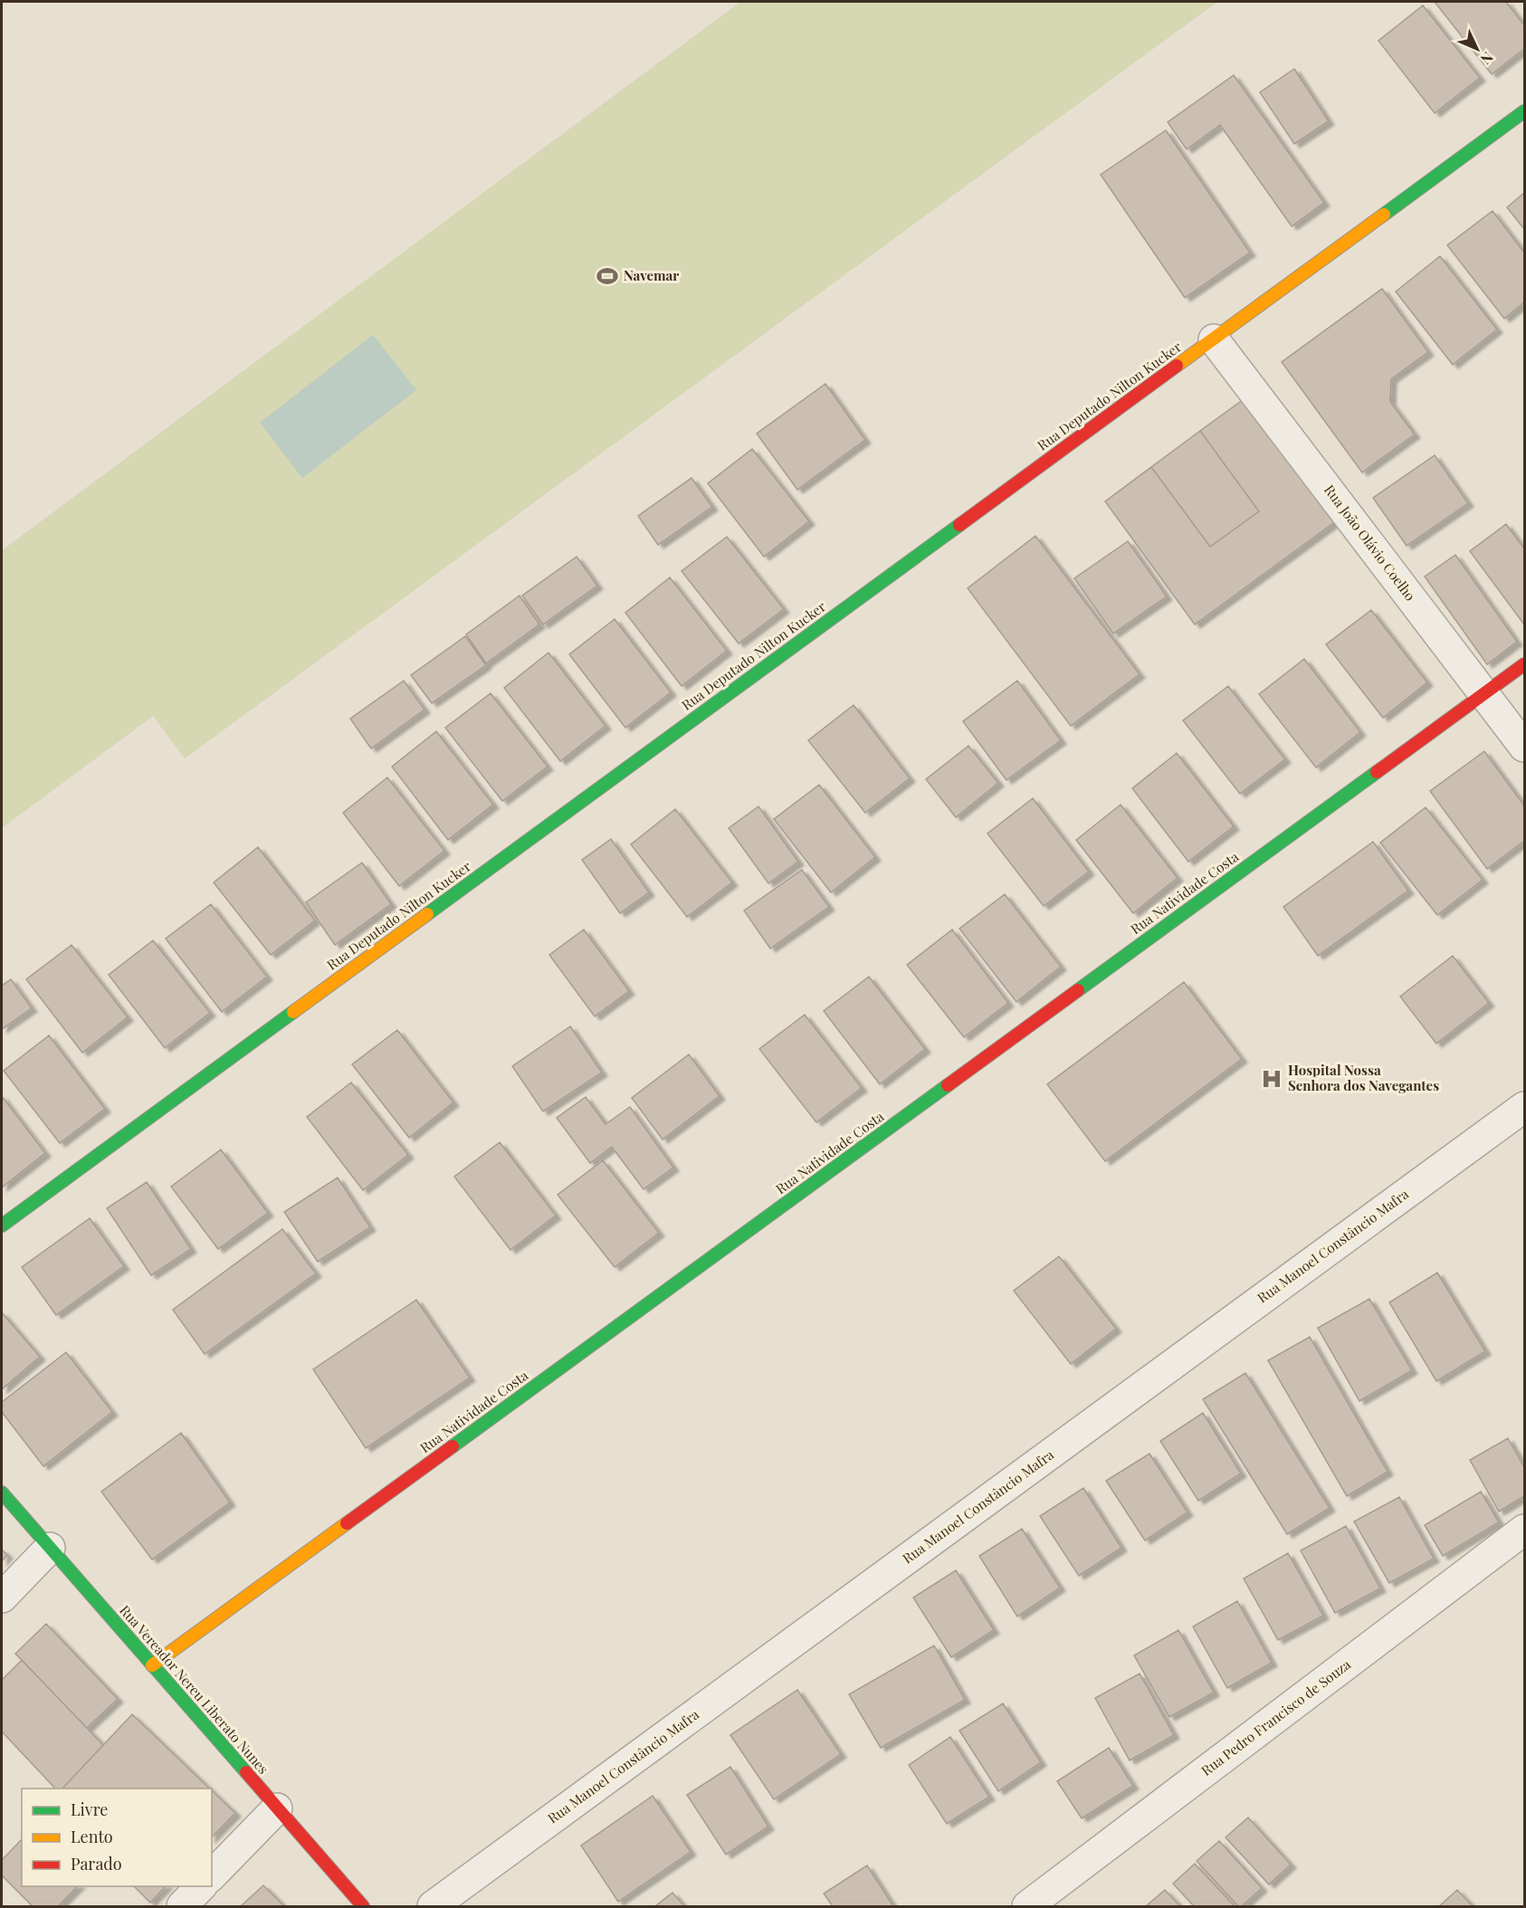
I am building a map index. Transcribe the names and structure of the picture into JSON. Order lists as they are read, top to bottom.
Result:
{
  "streets": {
    "street": [
      "Rua Deputado Nilton Kucker",
      "Rua João Olávio Coelho",
      "Rua Natividade Costa",
      "Rua Manoel Constâncio Mafra",
      "Rua Vereador Nereu Liberato Nunes",
      "Rua Pedro Francisco de Souza"
    ]
  },
  "crossings": [
    ["Rua Deputado Nilton Kucker", "Rua João Olávio Coelho"],
    ["Rua João Olávio Coelho", "Rua Natividade Costa"],
    ["Rua Natividade Costa", "Rua Vereador Nereu Liberato Nunes"]
  ],
  "places": {
    "sports": ["Navemar"],
    "hospital": ["Hospital Nossa Senhora dos Navegantes"]
  },
  "legend": ["Livre", "Lento", "Parado"],
  "north": "bottom right"
}
